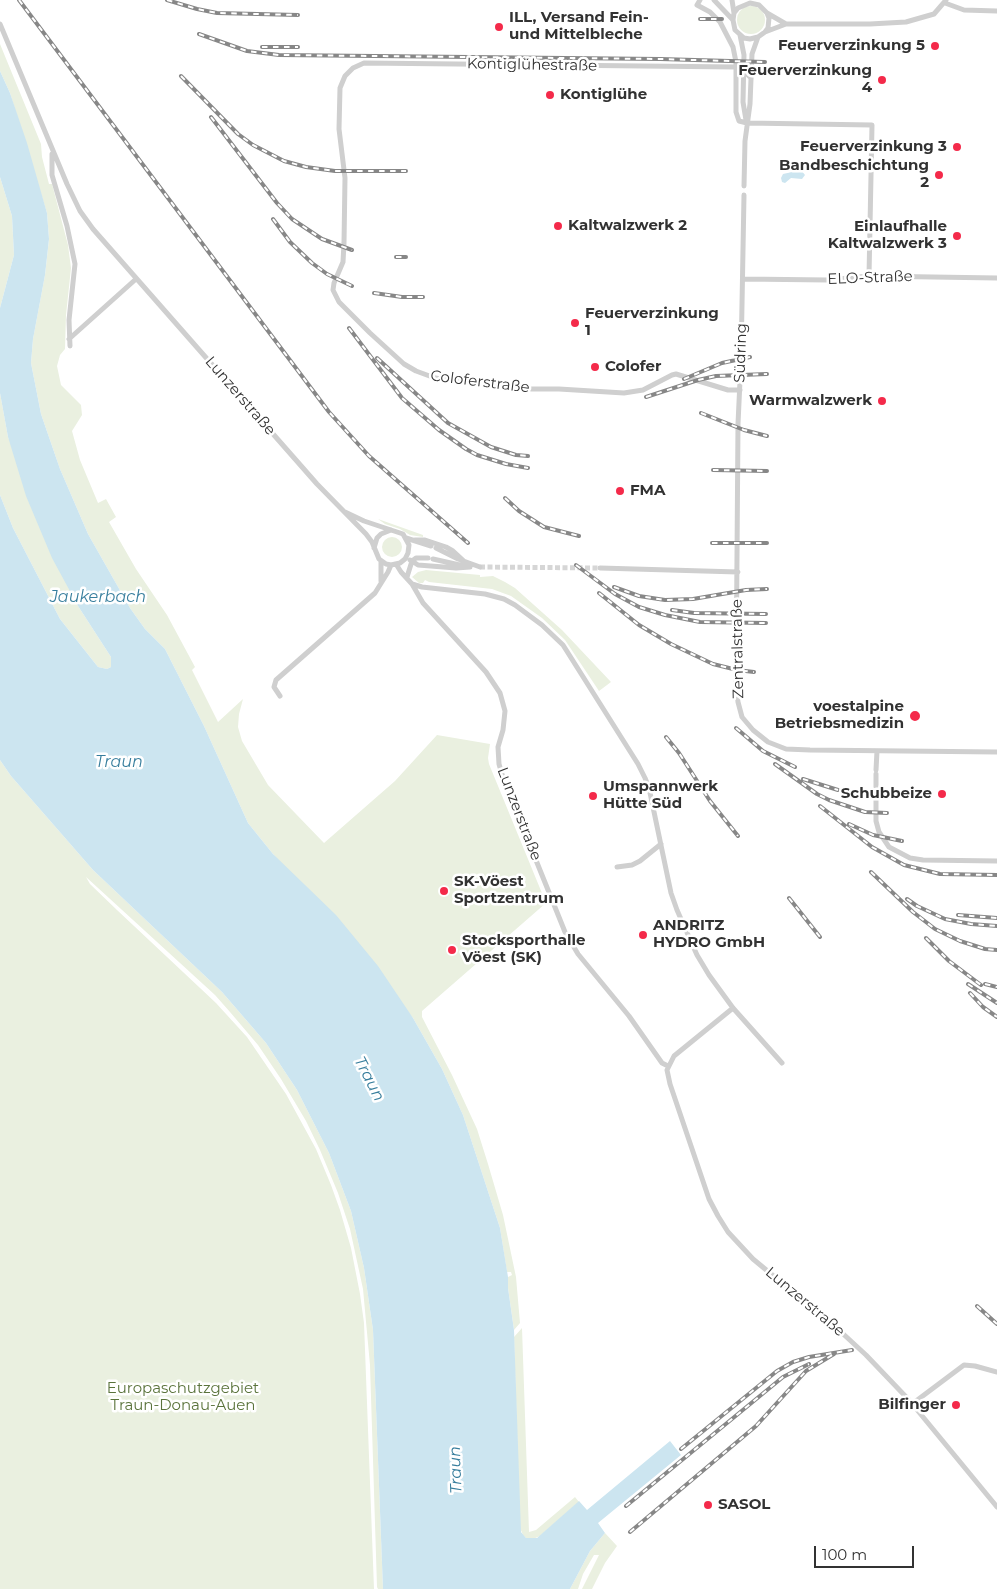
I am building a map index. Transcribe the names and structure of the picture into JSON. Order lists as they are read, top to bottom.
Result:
{
  "streets": {
    "street": [
      "Kontiglühestraße",
      "ELO-Straße",
      "Südring",
      "Coloferstraße",
      "Lunzerstraße",
      "Zentralstraße"
    ]
  },
  "crossings": [
    ["Kontiglühestraße", "Coloferstraße"],
    ["ELO-Straße", "Südring"],
    ["Südring", "Coloferstraße"],
    ["Südring", "Zentralstraße"]
  ],
  "water": ["Jaukerbach", "Traun"],
  "parks": ["Europaschutzgebiet Traun-Donau-Auen"],
  "places": [
    "ILL, Versand Fein- und Mittelbleche",
    "Feuerverzinkung 5",
    "Feuerverzinkung 4",
    "Kontiglühe",
    "Feuerverzinkung 3",
    "Bandbeschichtung 2",
    "Kaltwalzwerk 2",
    "Einlaufhalle Kaltwalzwerk 3",
    "Feuerverzinkung 1",
    "Colofer",
    "Warmwalzwerk",
    "FMA",
    "voestalpine Betriebsmedizin",
    "Schubbeize",
    "Umspannwerk Hütte Süd",
    "SK-Vöest Sportzentrum",
    "ANDRITZ HYDRO GmbH",
    "Stocksporthalle Vöest (SK)",
    "Bilfinger",
    "SASOL"
  ],
  "scale_bar": "100 m"
}
